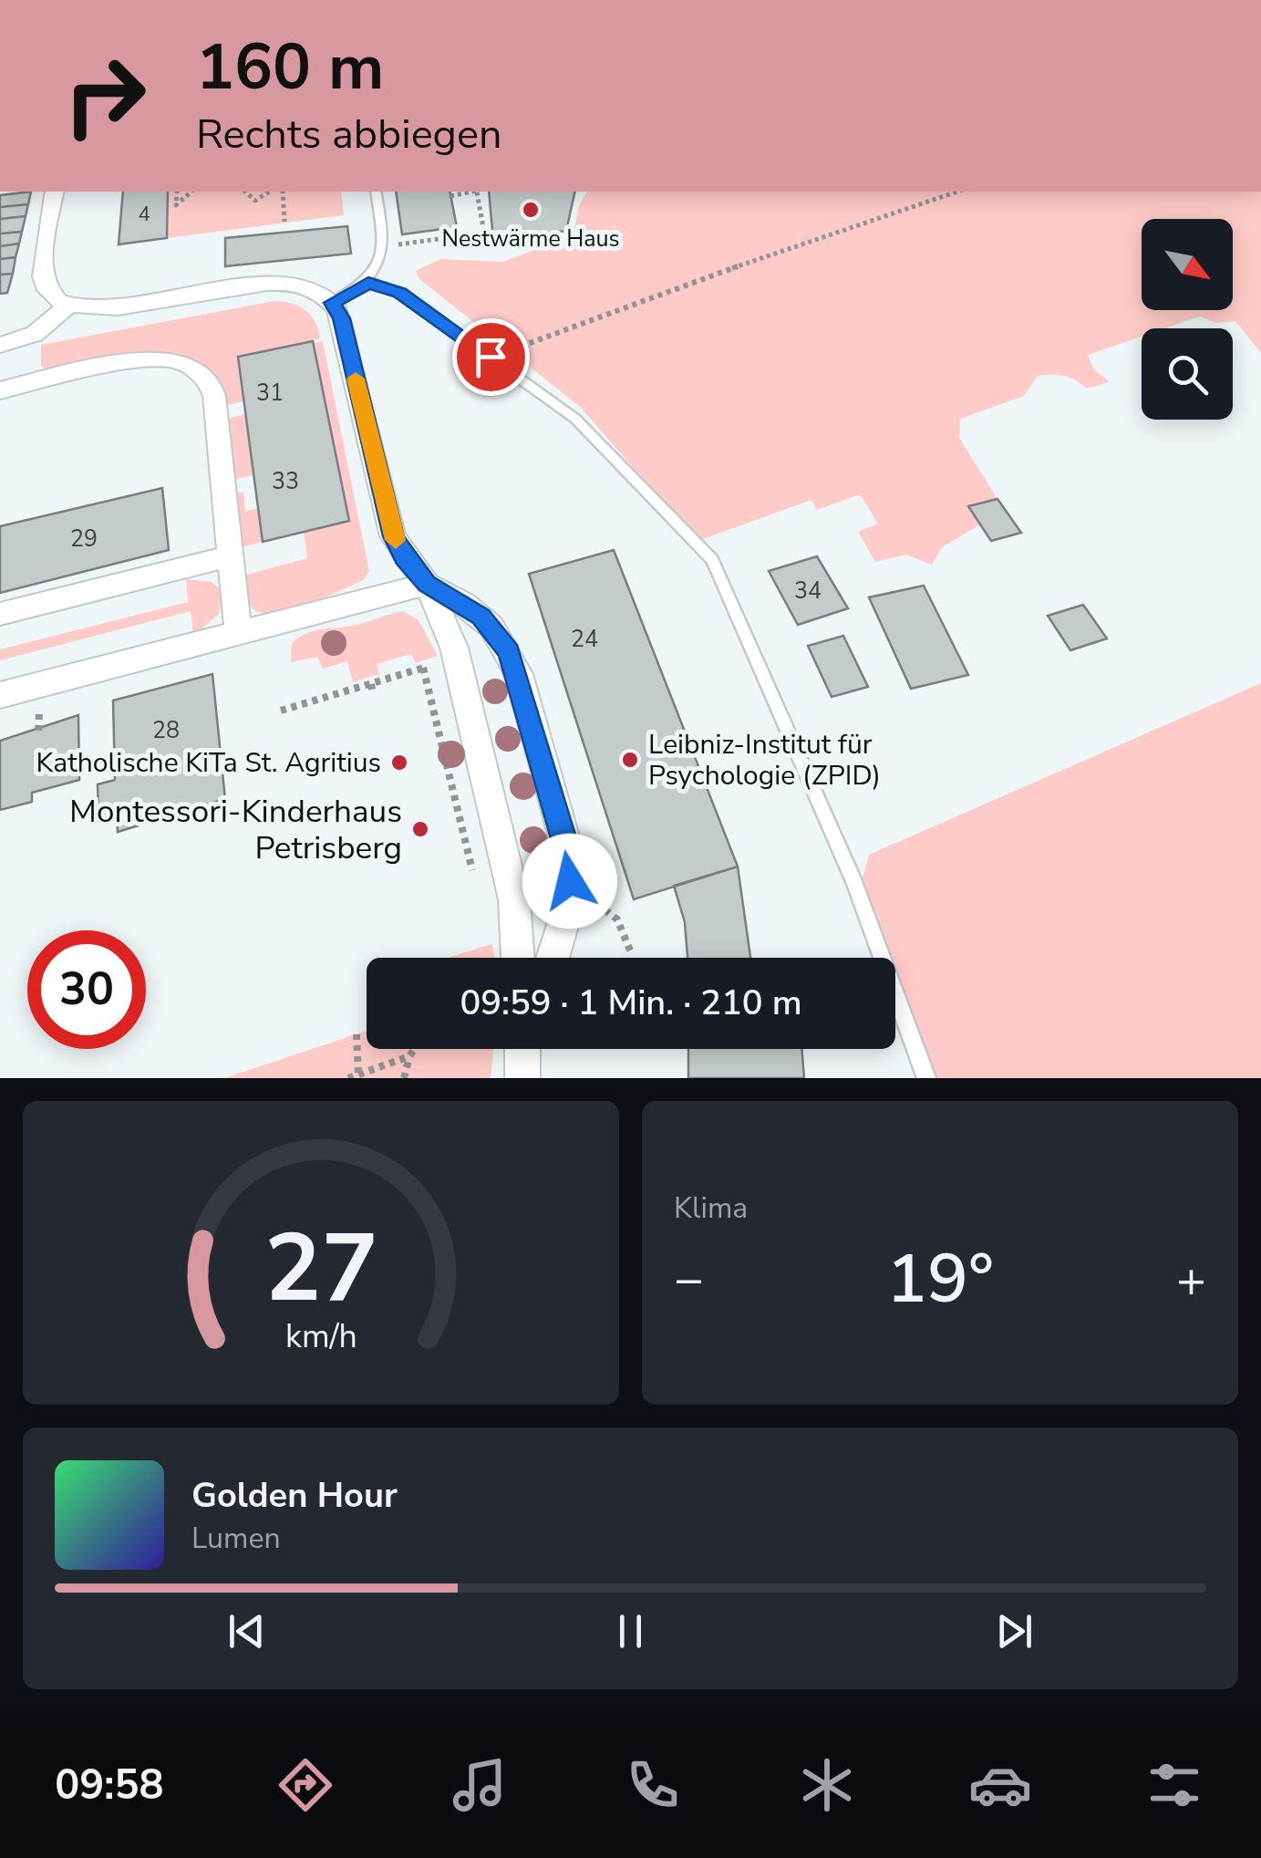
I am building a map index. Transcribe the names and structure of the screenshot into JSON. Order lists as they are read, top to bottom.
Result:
{
  "places": [
    "Nestwärme Haus",
    "Leibniz-Institut für Psychologie (ZPID)",
    "Katholische KiTa St. Agritius",
    "Montessori-Kinderhaus Petrisberg"
  ],
  "house_numbers": [
    "4",
    "31",
    "33",
    "29",
    "34",
    "24",
    "28"
  ],
  "north": "bottom right",
  "page": {
    "turn": ["160 m", "Rechts abbiegen"],
    "limit": "30",
    "trip": "09:59 · 1 Min. · 210 m",
    "tile": "Klima",
    "heat": ["−", "19°", "+"],
    "song": ["Golden Hour", "Lumen"],
    "tabs": "09:58",
    "gauge": ["27", "km/h"]
  }
}
